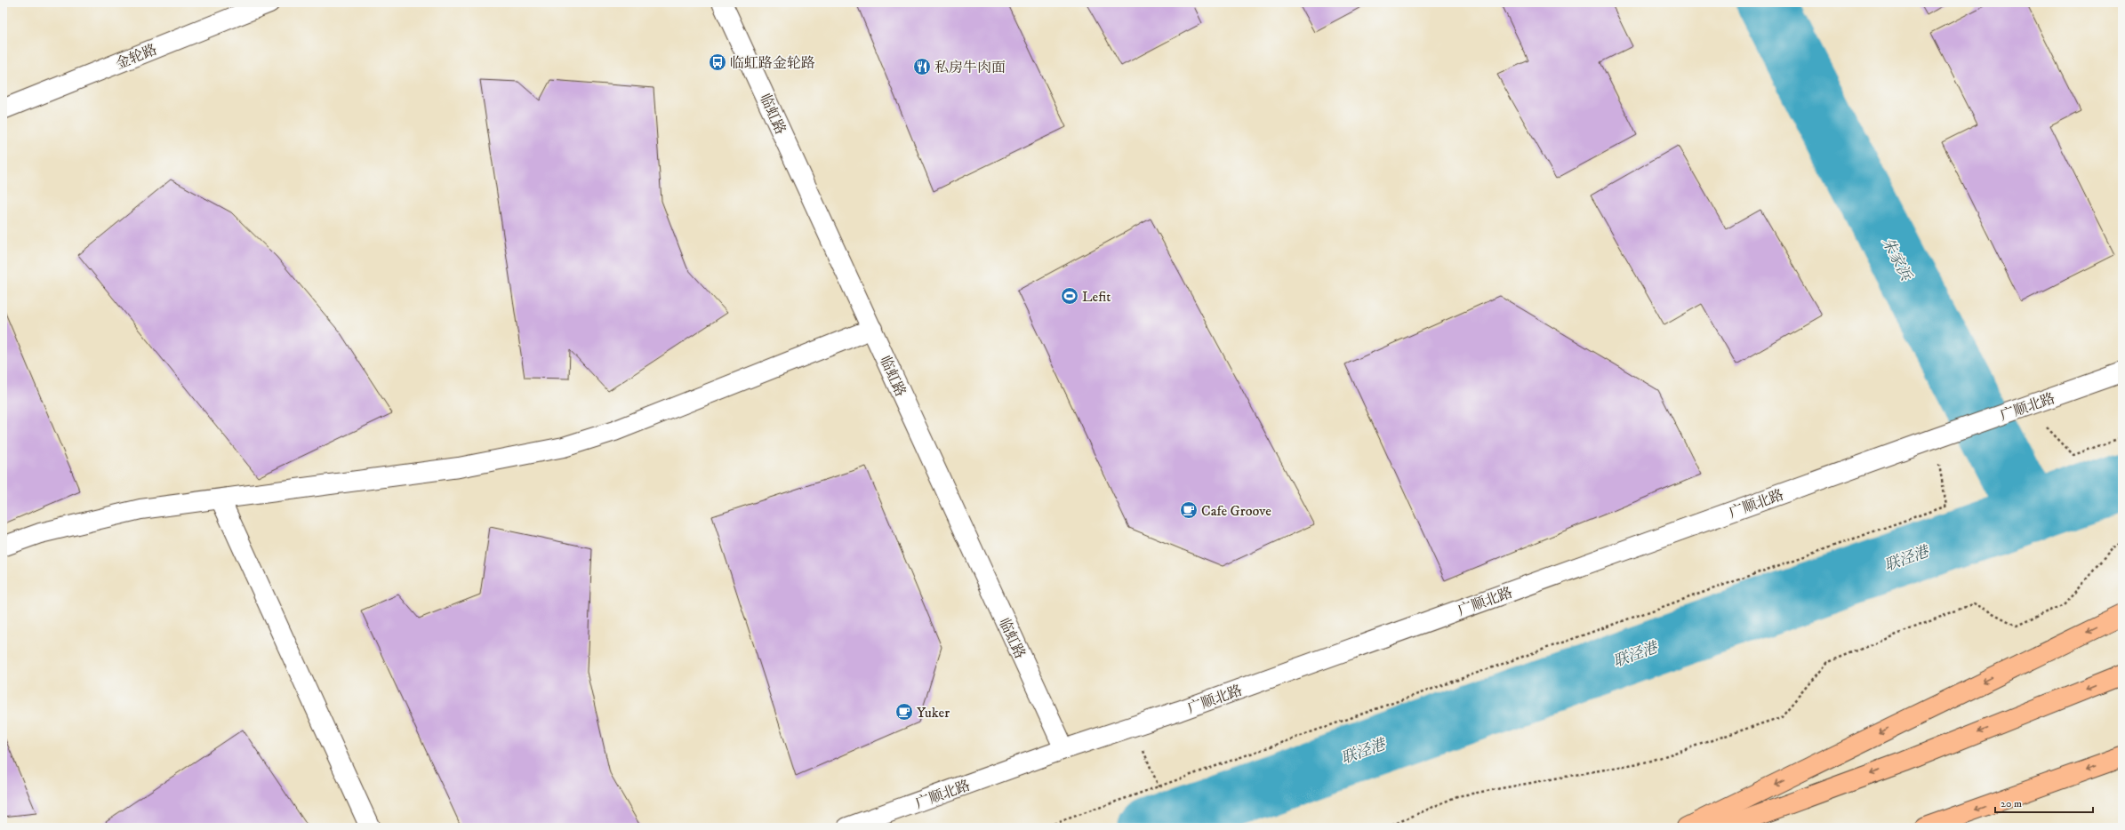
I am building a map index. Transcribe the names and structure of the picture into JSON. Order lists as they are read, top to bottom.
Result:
{
  "streets": {
    "street": ["金轮路", "临虹路", "广顺北路"]
  },
  "crossings": [
    ["临虹路", "广顺北路"]
  ],
  "water": ["朱家浜", "联泾港"],
  "places": {
    "bus stop": ["临虹路金轮路"],
    "restaurant": ["私房牛肉面"],
    "sports": ["Lefit"],
    "cafe": ["Cafe Groove", "Yuker"]
  },
  "scale_bar": "20 m"
}
